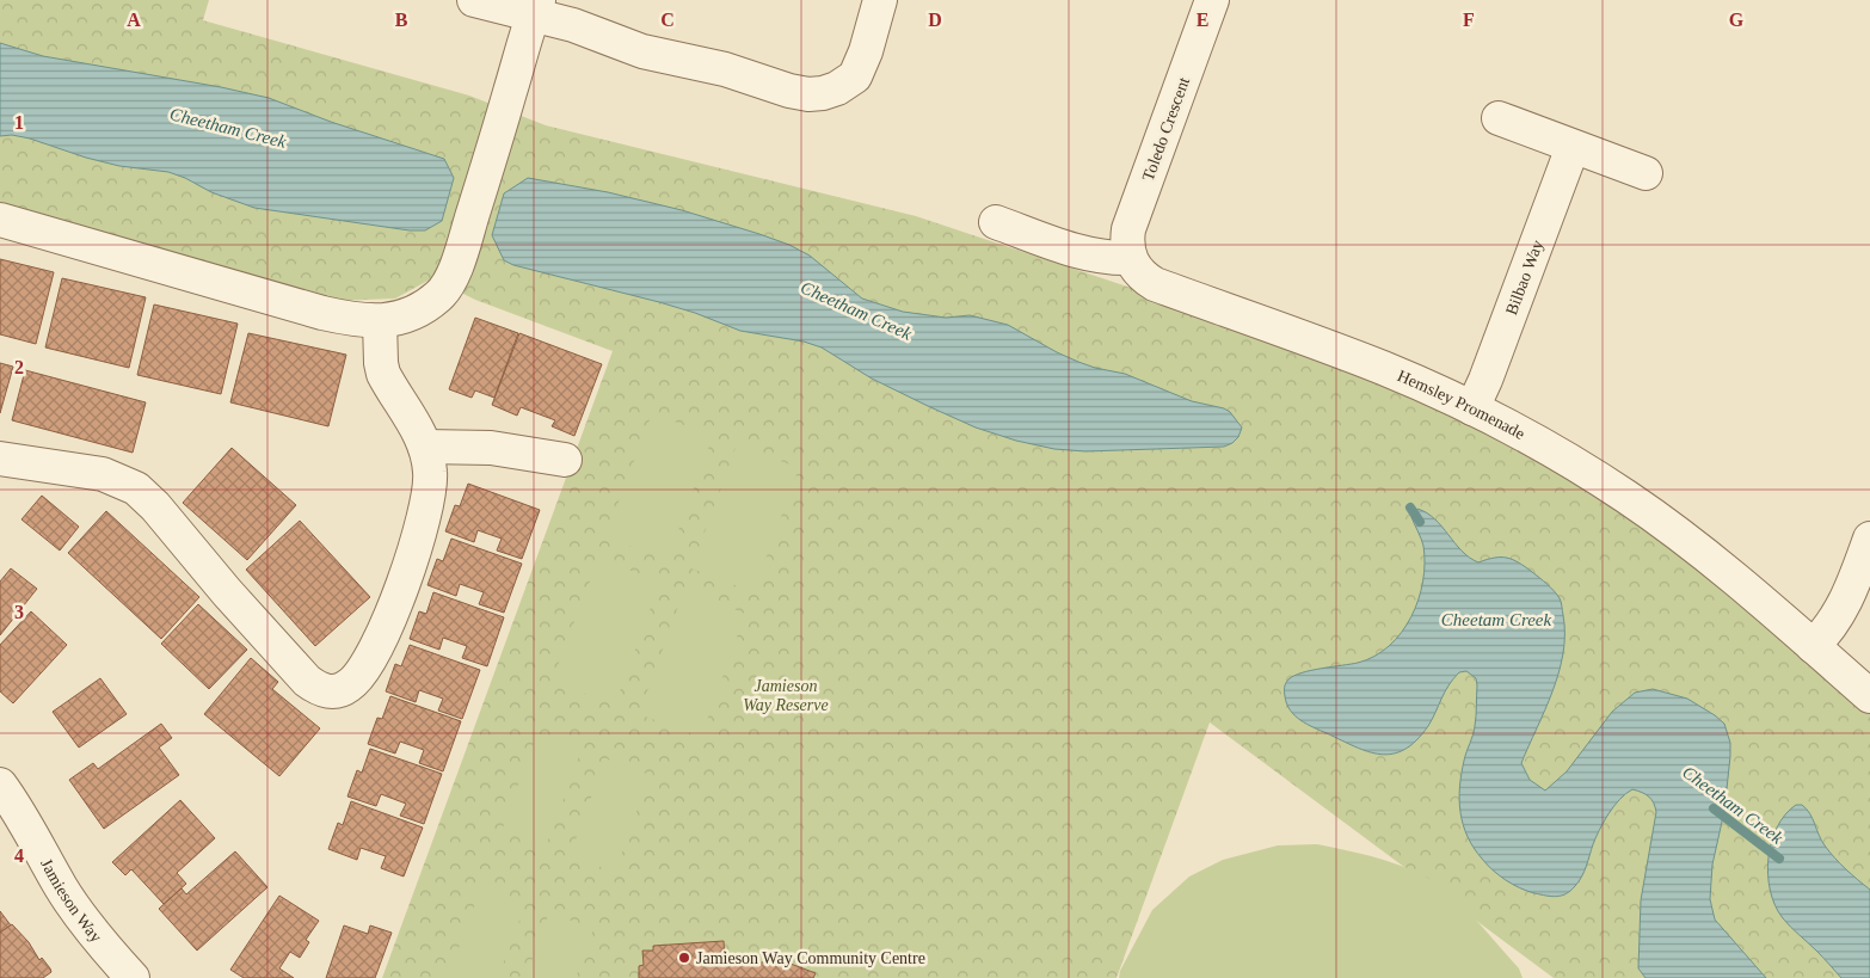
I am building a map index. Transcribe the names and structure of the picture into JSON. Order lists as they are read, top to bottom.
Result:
{
  "streets": {
    "street": [
      "Toledo Crescent",
      "Bilbao Way",
      "Hemsley Promenade",
      "Jamieson Way"
    ]
  },
  "crossings": [
    ["Toledo Crescent", "Hemsley Promenade"],
    ["Bilbao Way", "Hemsley Promenade"]
  ],
  "water": ["Cheetham Creek", "Cheetam Creek"],
  "parks": ["Jamieson Way Reserve"],
  "places": ["Jamieson Way Community Centre"],
  "grid": {
    "columns": [
      "A",
      "B",
      "C",
      "D",
      "E",
      "F",
      "G"
    ],
    "rows": [
      "1",
      "2",
      "3",
      "4"
    ]
  }
}
